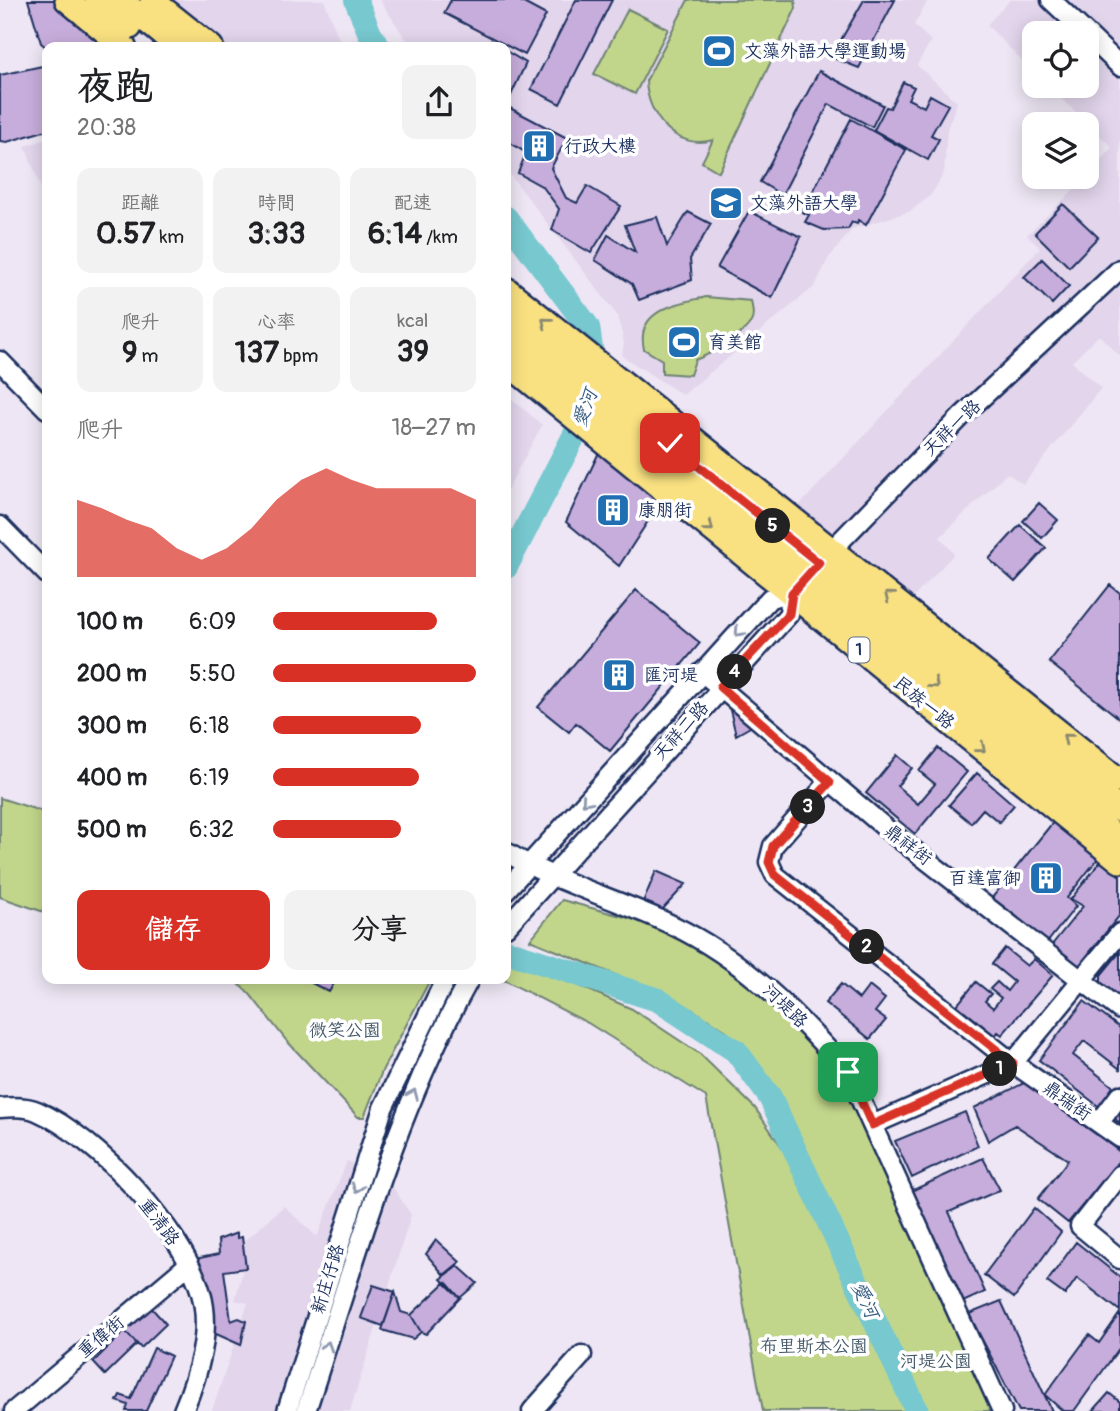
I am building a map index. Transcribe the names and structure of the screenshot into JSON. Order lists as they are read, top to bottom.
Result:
{
  "streets": {
    "main road": ["1", "民族一路"],
    "street": [
      "天祥一路",
      "天祥二路",
      "鼎祥街",
      "河堤路",
      "鼎瑞街",
      "重清路",
      "新庄仔路",
      "重偉街"
    ]
  },
  "crossings": [
    ["天祥一路", "民族一路"],
    ["天祥一路", "天祥二路"],
    ["1", "民族一路"],
    ["民族一路", "天祥二路"],
    ["天祥二路", "鼎祥街"],
    ["天祥二路", "河堤路"],
    ["鼎祥街", "鼎瑞街"],
    ["重清路", "重偉街"]
  ],
  "water": ["愛河"],
  "parks": ["微笑公園", "布里斯本公園", "河堤公園"],
  "places": {
    "sports": ["文藻外語大學運動場", "育美館"],
    "building": [
      "行政大樓",
      "康朋街",
      "匯河堤",
      "百達富御"
    ],
    "school or university": ["文藻外語大學"]
  },
  "page": {
    "heading": ["夜跑", "20:38"],
    "stats": [
      ["距離", "0.57 km"],
      ["時間", "3:33"],
      ["配速", "6:14 /km"],
      ["爬升", "9 m"],
      ["心率", "137 bpm"],
      ["kcal", "39"]
    ],
    "chart": ["爬升", "18–27 m"],
    "pins": [
      "5",
      "4",
      "3",
      "2",
      "1"
    ],
    "list": [
      {
        "name": "100 m",
        "note": "6:09"
      },
      {
        "name": "200 m",
        "note": "5:50"
      },
      {
        "name": "300 m",
        "note": "6:18"
      },
      {
        "name": "400 m",
        "note": "6:19"
      },
      {
        "name": "500 m",
        "note": "6:32"
      }
    ],
    "buttons": ["儲存", "分享"]
  }
}
